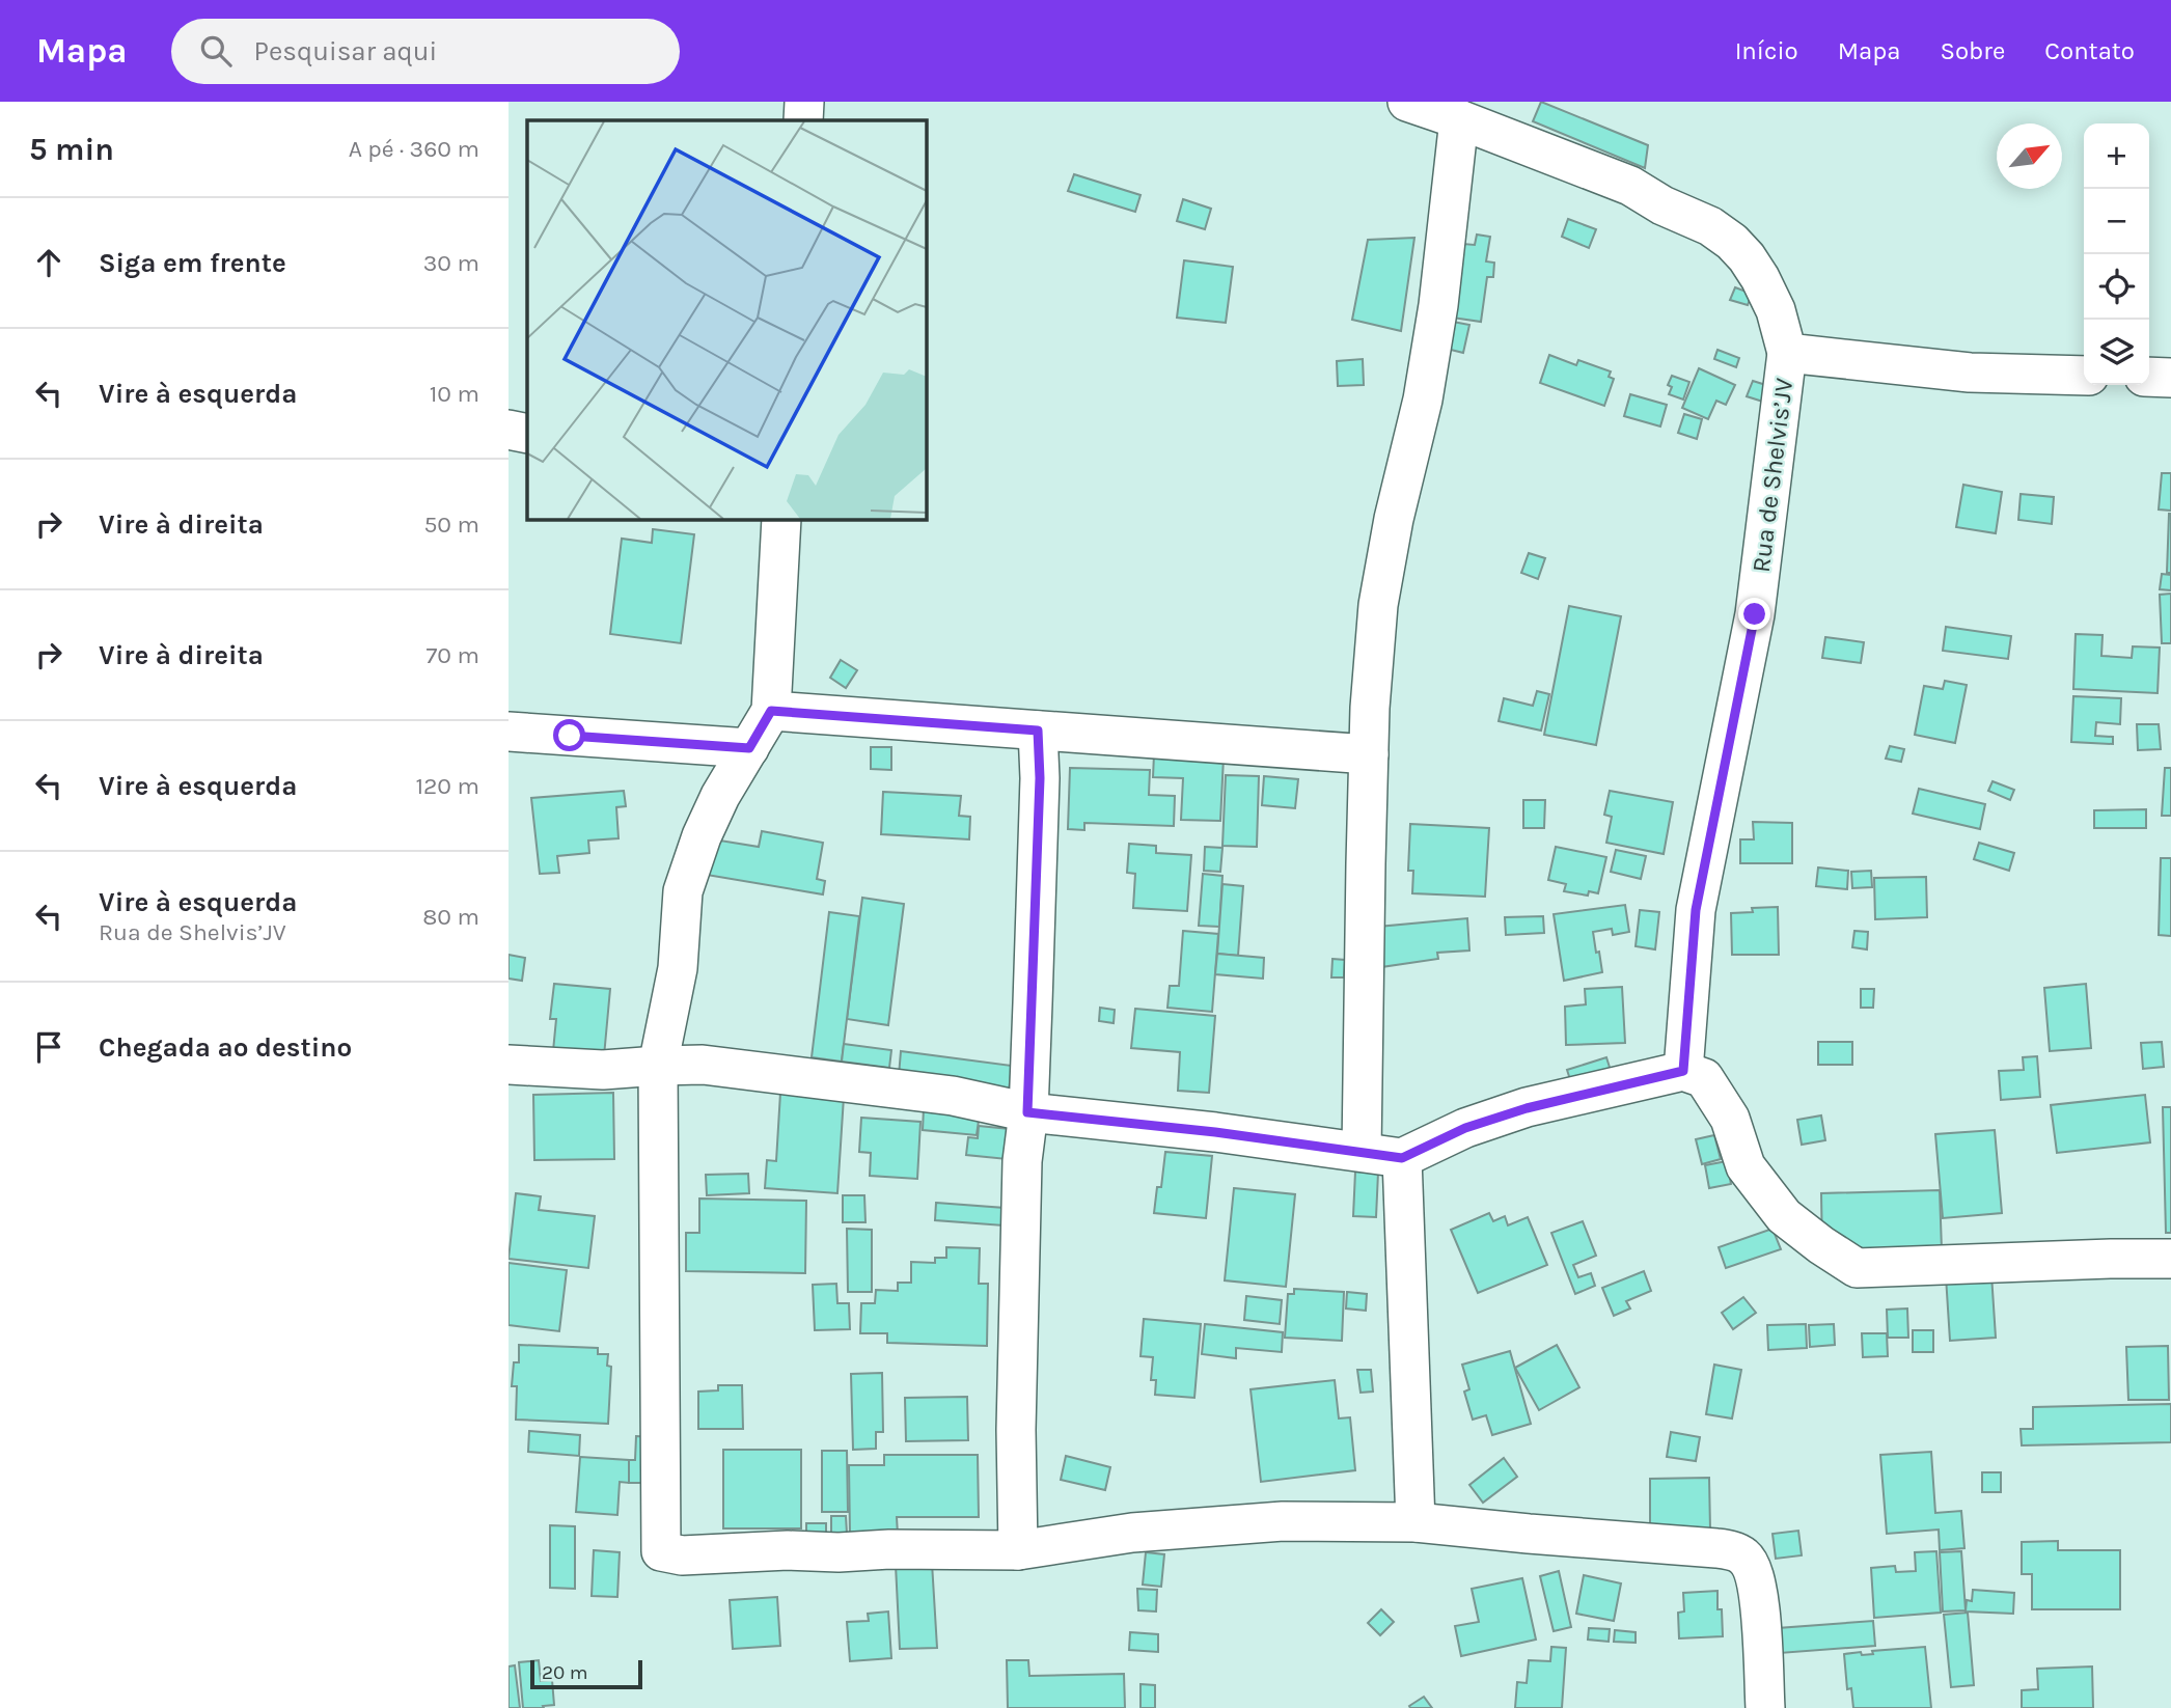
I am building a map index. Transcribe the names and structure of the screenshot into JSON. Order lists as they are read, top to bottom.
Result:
{
  "streets": {
    "street": ["Rua de Shelvis’JV"]
  },
  "scale_bar": "20 m",
  "north": "top right",
  "page": {
    "header": "Mapa",
    "search": "Pesquisar aqui",
    "nav": [
      "Início",
      "Mapa",
      "Sobre",
      "Contato"
    ],
    "heading": ["5 min", "A pé · 360 m"],
    "map_buttons": ["+", "−"],
    "list": [
      ["Siga em frente", "30 m"],
      ["Vire à esquerda", "10 m"],
      ["Vire à direita", "50 m"],
      ["Vire à direita", "70 m"],
      ["Vire à esquerda", "120 m"],
      ["Vire à esquerda", "Rua de Shelvis’JV", "80 m"],
      "Chegada ao destino"
    ],
    "scale": "20 m"
  }
}
